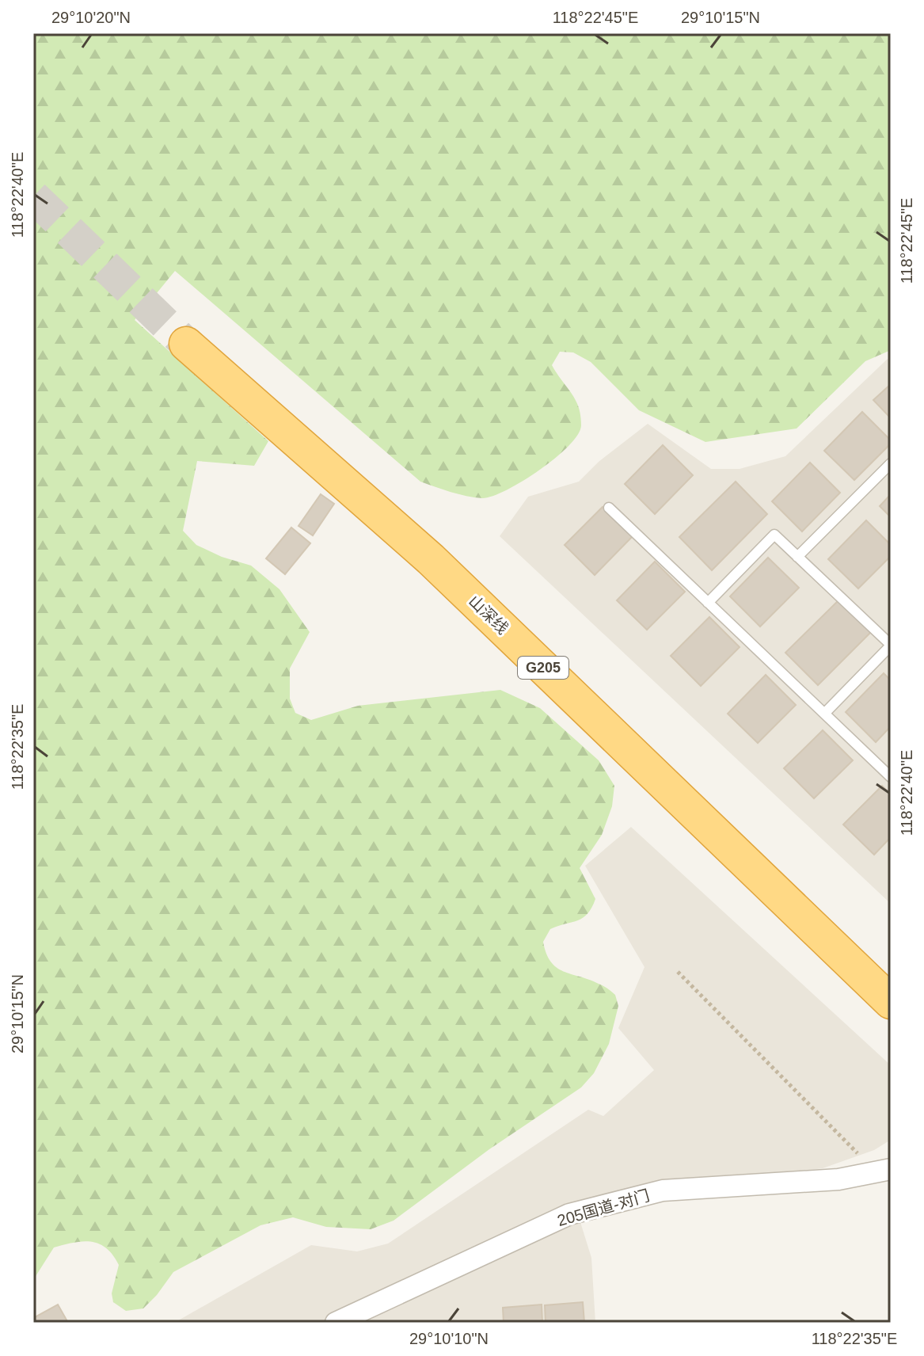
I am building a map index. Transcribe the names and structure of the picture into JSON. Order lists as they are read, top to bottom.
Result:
{
  "streets": {
    "highway": ["山深线", "G205"],
    "street": ["205国道-对门"]
  },
  "coordinates": [
    "29°10'20\"N",
    "118°22'45\"E",
    "29°10'15\"N",
    "118°22'40\"E",
    "118°22'35\"E",
    "29°10'10\"N"
  ]
}
